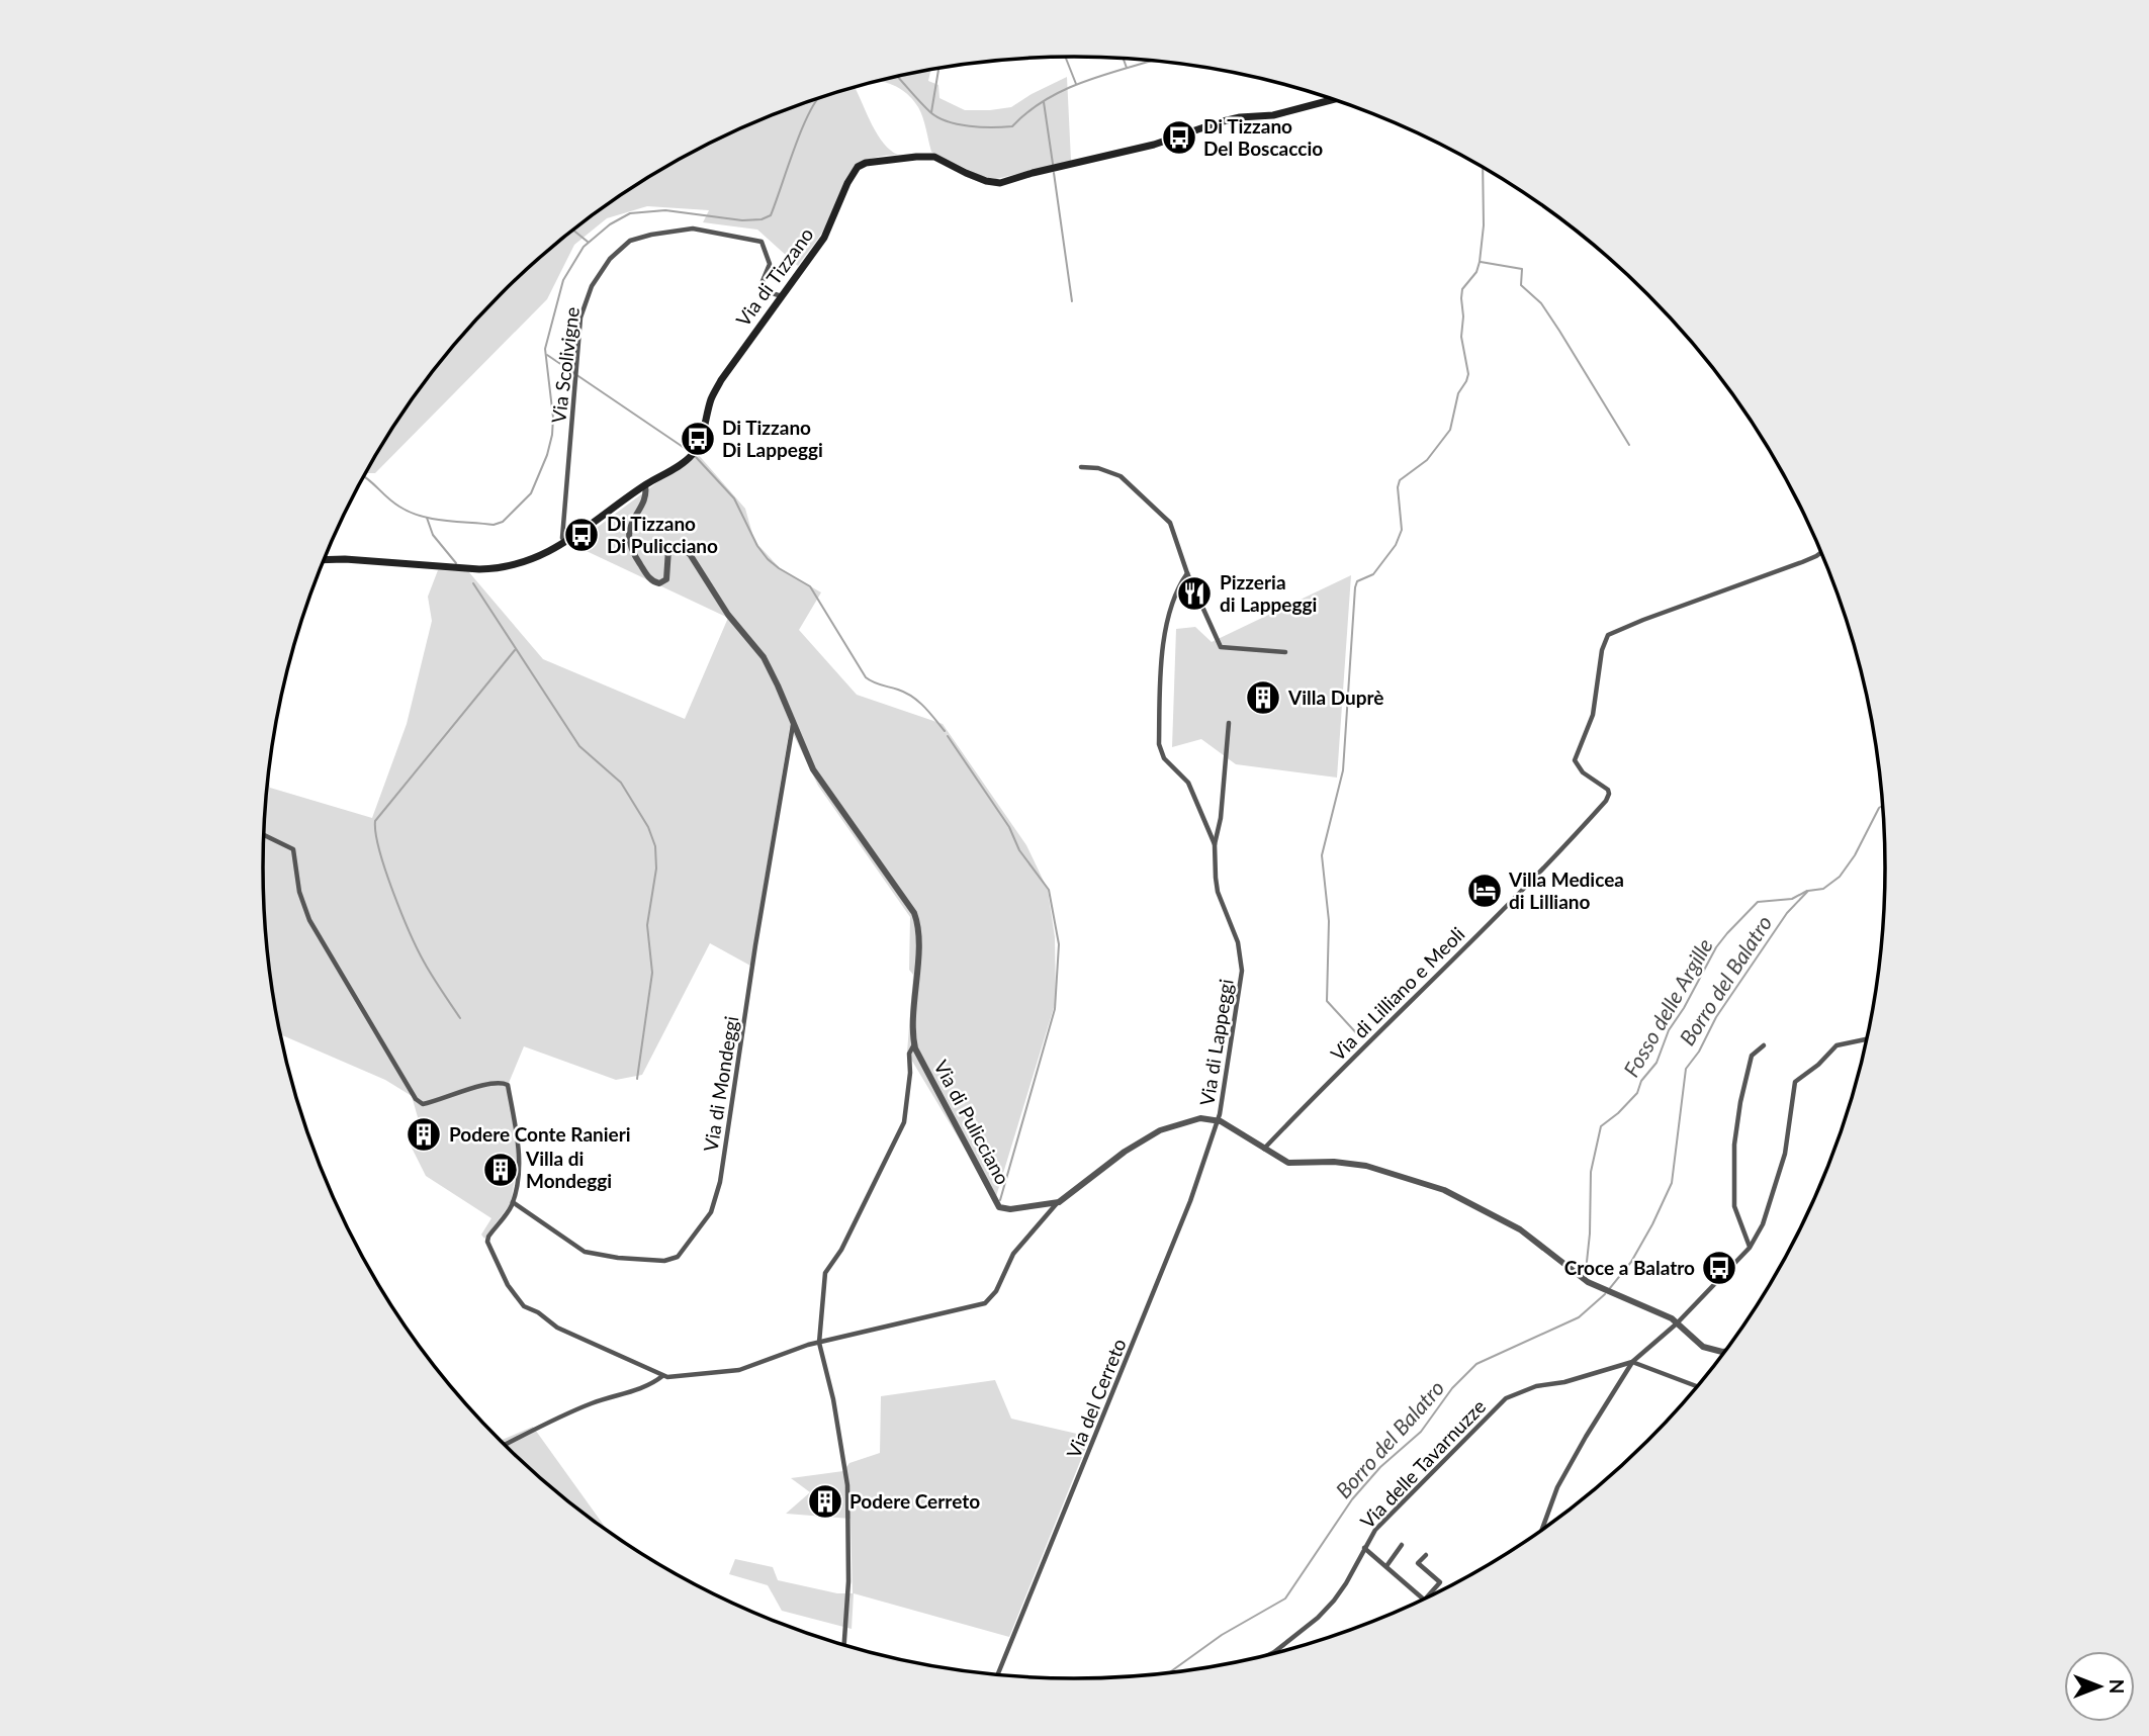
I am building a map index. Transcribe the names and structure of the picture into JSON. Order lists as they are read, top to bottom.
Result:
{
  "streets": {
    "main road": ["Via di Tizzano"],
    "street": [
      "Via Scolivigne",
      "Via di Lilliano e Meoli",
      "Via di Lappeggi",
      "Via di Mondeggi",
      "Via di Pulicciano",
      "Via del Cerreto",
      "Via delle Tavarnuzze"
    ]
  },
  "crossings": [
    ["Via di Tizzano", "Via Scolivigne"],
    ["Via di Tizzano", "Via di Pulicciano"],
    ["Via di Lappeggi", "Via di Pulicciano"],
    ["Via di Lappeggi", "Via del Cerreto"],
    ["Via di Mondeggi", "Via di Pulicciano"],
    ["Via di Pulicciano", "Via del Cerreto"]
  ],
  "water": ["Borro del Balatro", "Fosso delle Argille"],
  "places": {
    "bus stop": [
      "Di Tizzano Del Boscaccio",
      "Di Tizzano Di Lappeggi",
      "Di Tizzano Di Pulicciano",
      "Croce a Balatro"
    ],
    "restaurant": ["Pizzeria di Lappeggi"],
    "building": [
      "Villa Duprè",
      "Podere Conte Ranieri",
      "Villa di Mondeggi",
      "Podere Cerreto"
    ],
    "hotel": ["Villa Medicea di Lilliano"]
  },
  "north": "right"
}
